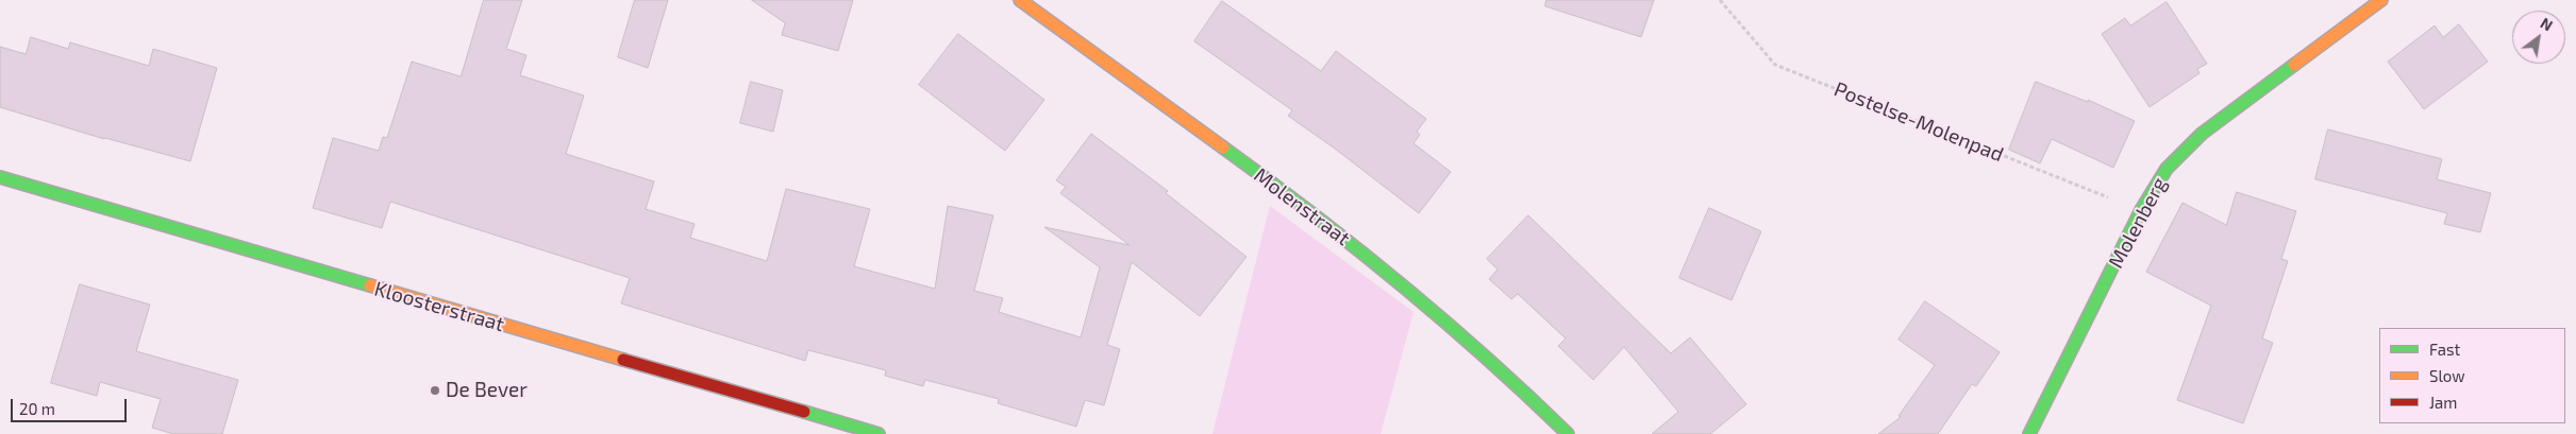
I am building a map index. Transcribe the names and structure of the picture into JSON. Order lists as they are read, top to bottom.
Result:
{
  "streets": {
    "street": ["Molenstraat", "Molenberg", "Kloosterstraat"],
    "path": ["Postelse-Molenpad"]
  },
  "crossings": [
    ["Postelse-Molenpad", "Molenberg"]
  ],
  "places": ["De Bever"],
  "legend": ["Fast", "Slow", "Jam"],
  "scale_bar": "20 m",
  "north": "top right"
}
